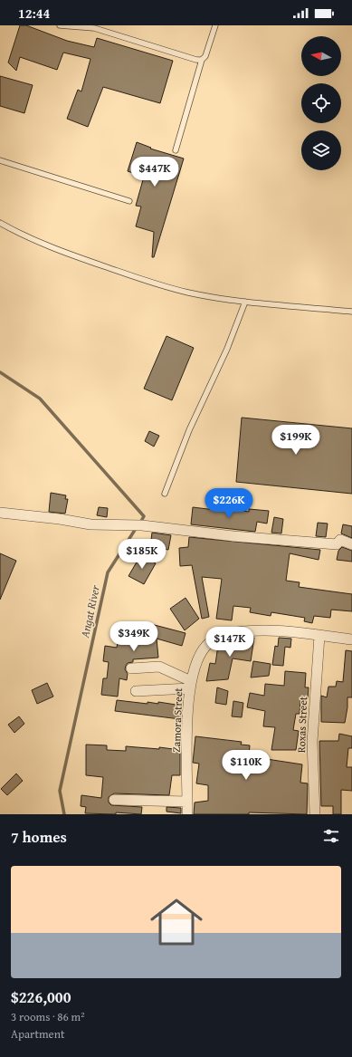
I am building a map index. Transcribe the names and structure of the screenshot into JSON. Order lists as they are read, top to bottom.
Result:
{
  "streets": {
    "street": ["Zamora Street", "Roxas Street"]
  },
  "crossings": [
    ["Zamora Street", "Roxas Street"]
  ],
  "water": ["Angat River"],
  "north": "left",
  "page": {
    "status": "12:44",
    "price": [
      "$447K",
      "$199K",
      "$226K",
      "$185K",
      "$349K",
      "$147K",
      "$110K"
    ],
    "heading": "7 homes",
    "list": [
      {
        "name": "$226,000",
        "note": "3 rooms · 86 m² · Apartment"
      }
    ]
  }
}
